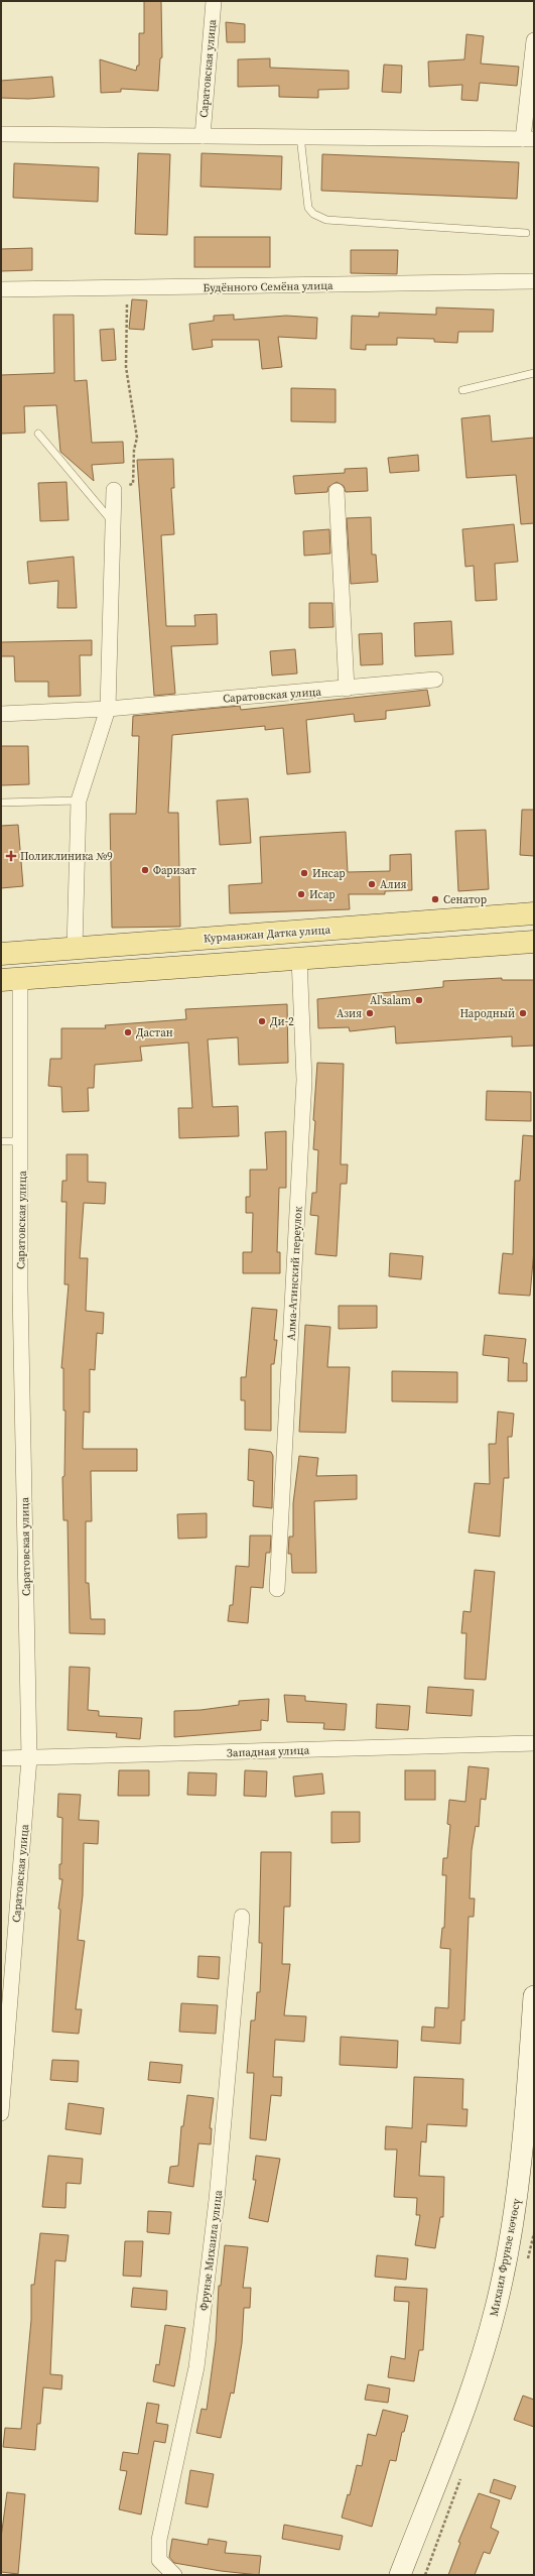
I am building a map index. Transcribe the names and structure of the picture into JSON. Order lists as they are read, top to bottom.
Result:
{
  "streets": {
    "main road": ["Курманжан Датка улица", "Михаил Фрунзе көчөсү"],
    "street": [
      "Саратовская улица",
      "Будённого Семёна улица",
      "Алма-Атинский переулок",
      "Западная улица",
      "Фрунзе Михаила улица"
    ]
  },
  "crossings": [
    ["Саратовская улица", "Западная улица"]
  ],
  "places": {
    "health": ["Поликлиника №9"],
    "other": [
      "Фаризат",
      "Инсар",
      "Алия",
      "Исар",
      "Сенатор",
      "Al'salam",
      "Азия",
      "Народный",
      "Ди-2",
      "Дастан"
    ]
  }
}
